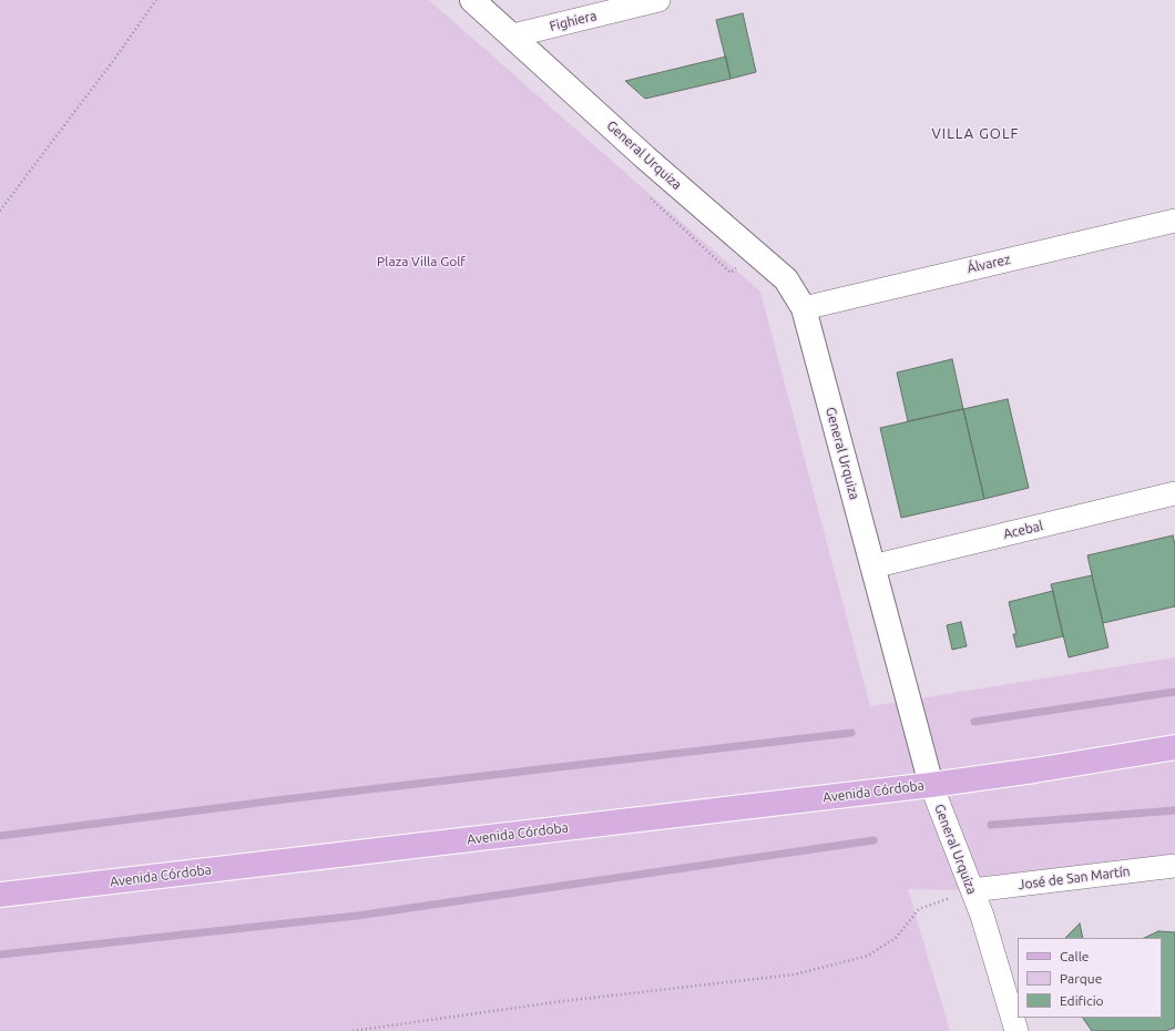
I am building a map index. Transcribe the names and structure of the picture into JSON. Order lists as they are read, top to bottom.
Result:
{
  "streets": {
    "main road": ["Avenida Córdoba"],
    "street": [
      "Fighiera",
      "General Urquiza",
      "Álvarez",
      "Acebal",
      "José de San Martín"
    ]
  },
  "crossings": [
    ["Fighiera", "General Urquiza"],
    ["General Urquiza", "Álvarez"],
    ["General Urquiza", "Acebal"],
    ["General Urquiza", "Avenida Córdoba"],
    ["General Urquiza", "José de San Martín"]
  ],
  "districts": ["VILLA GOLF"],
  "parks": ["Plaza Villa Golf"],
  "legend": ["Calle", "Parque", "Edificio"]
}
